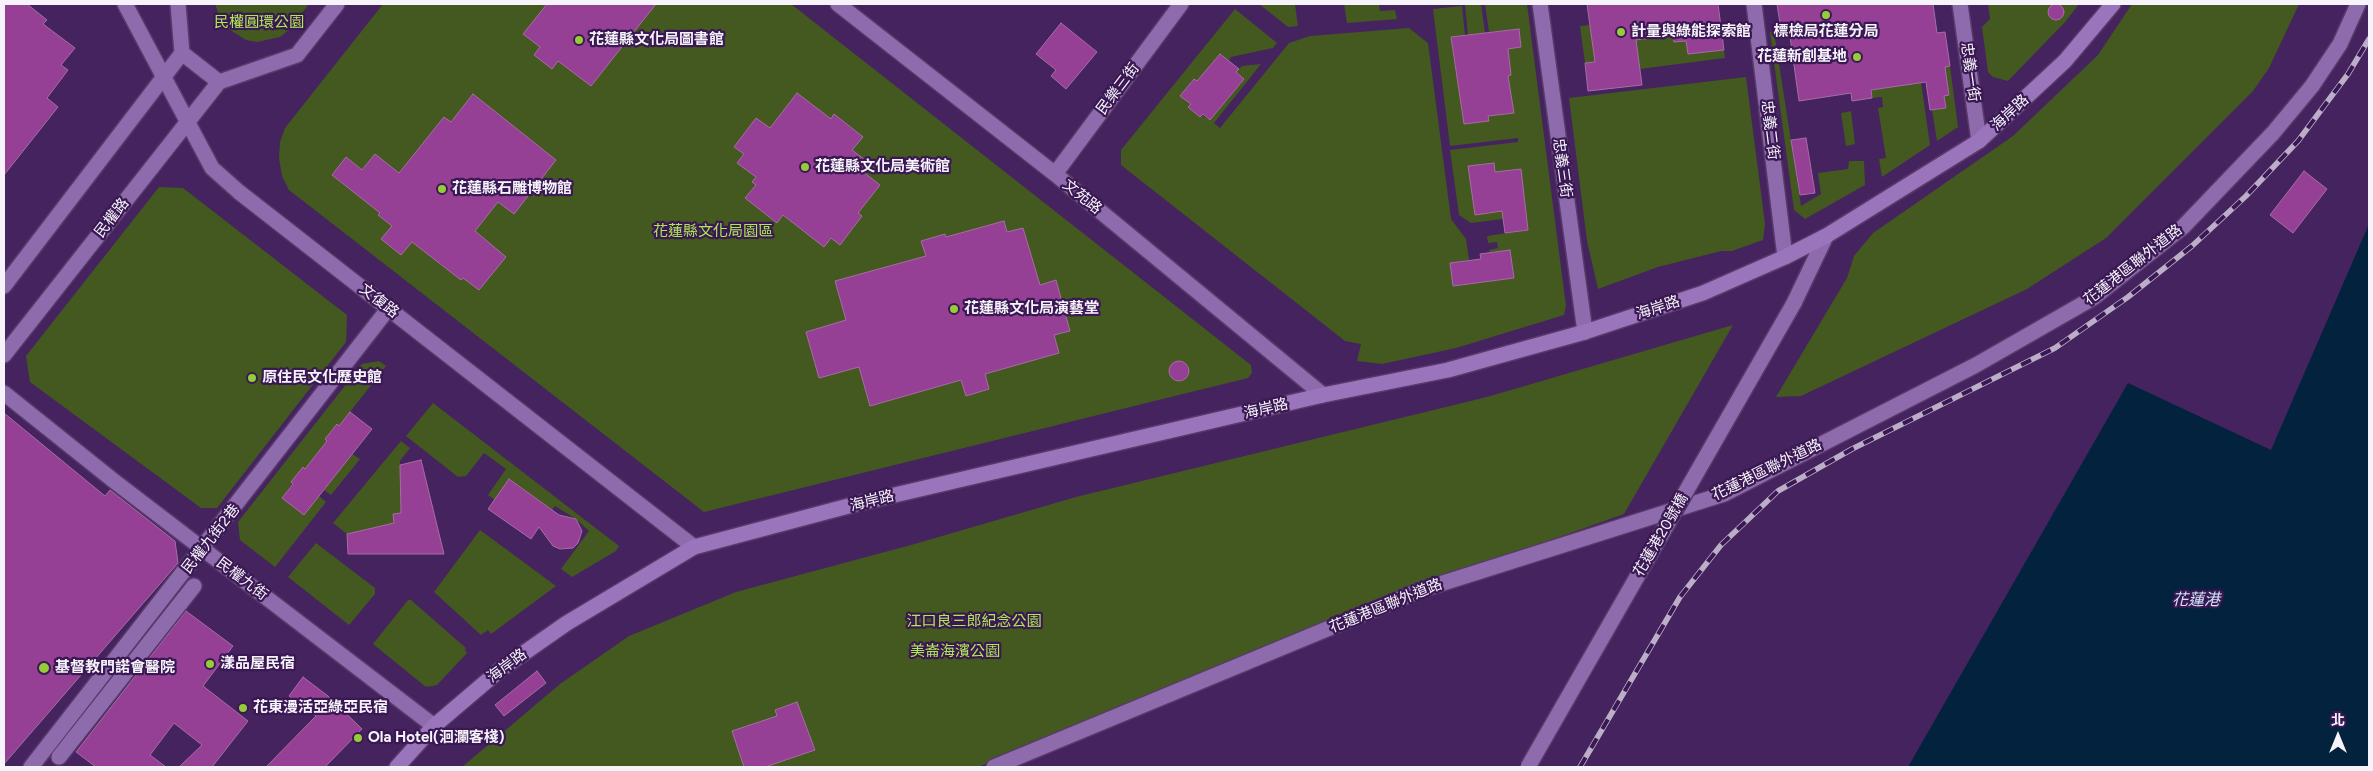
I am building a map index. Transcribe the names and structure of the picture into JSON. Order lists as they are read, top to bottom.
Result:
{
  "streets": {
    "main road": ["海岸路"],
    "street": [
      "忠義一街",
      "民樂三街",
      "忠義二街",
      "忠義三街",
      "文苑路",
      "民權路",
      "花蓮港區聯外道路",
      "文復路",
      "花蓮港20號橋",
      "民權九街2巷",
      "民權九街"
    ]
  },
  "crossings": [
    ["忠義一街", "海岸路"],
    ["民樂三街", "文苑路"],
    ["海岸路", "忠義二街"],
    ["海岸路", "忠義三街"],
    ["海岸路", "文苑路"],
    ["海岸路", "文復路"],
    ["海岸路", "花蓮港20號橋"],
    ["海岸路", "民權九街"],
    ["民權路", "文復路"],
    ["文復路", "民權九街2巷"],
    ["民權九街2巷", "民權九街"]
  ],
  "water": ["花蓮港"],
  "parks": [
    "民權圓環公園",
    "花蓮縣文化局園區",
    "江口良三郎紀念公園",
    "美崙海濱公園"
  ],
  "places": [
    "標檢局花蓮分局",
    "計量與綠能探索館",
    "花蓮縣文化局圖書館",
    "花蓮新創基地",
    "花蓮縣文化局美術館",
    "花蓮縣石雕博物館",
    "花蓮縣文化局演藝堂",
    "原住民文化歷史館",
    "漾品屋民宿",
    "基督教門諾會醫院",
    "花東漫活亞綠亞民宿",
    "Ola Hotel(洄瀾客棧)"
  ],
  "north": "top"
}
